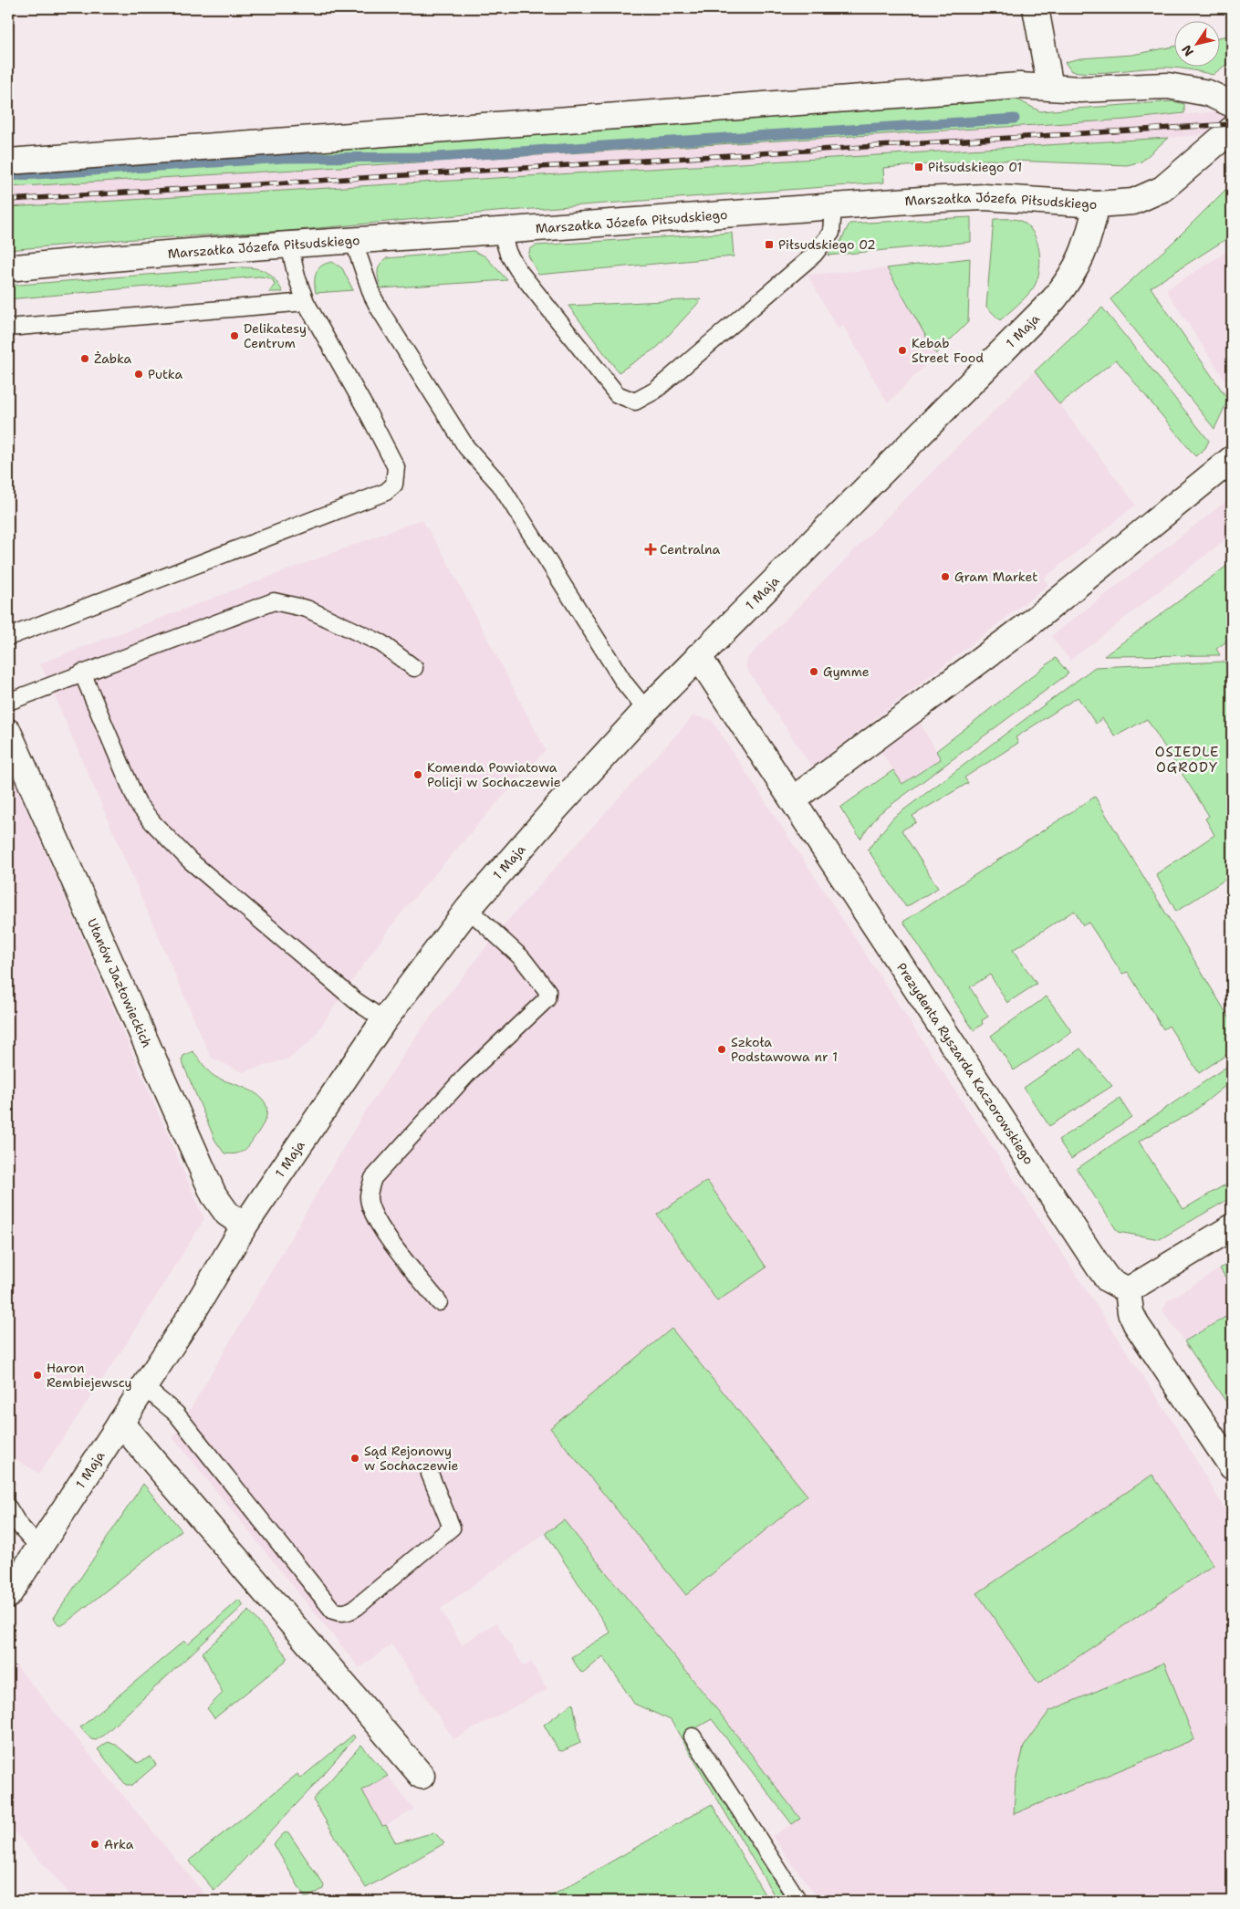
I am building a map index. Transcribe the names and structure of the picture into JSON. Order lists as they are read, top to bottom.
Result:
{
  "streets": {
    "street": [
      "Marszałka Józefa Piłsudskiego",
      "1 Maja",
      "Ułanów Jazłowieckich",
      "Prezydenta Ryszarda Kaczorowskiego"
    ]
  },
  "crossings": [
    ["Marszałka Józefa Piłsudskiego", "1 Maja"],
    ["1 Maja", "Ułanów Jazłowieckich"],
    ["1 Maja", "Prezydenta Ryszarda Kaczorowskiego"]
  ],
  "districts": ["OSIEDLE OGRODY"],
  "places": {
    "transit": ["Piłsudskiego 01", "Piłsudskiego 02"],
    "other": [
      "Delikatesy Centrum",
      "Kebab Street Food",
      "Żabka",
      "Putka",
      "Gram Market",
      "Gymme",
      "Komenda Powiatowa Policji w Sochaczewie",
      "Szkoła Podstawowa nr 1",
      "Haron Rembiejewscy",
      "Sąd Rejonowy w Sochaczewie",
      "Arka"
    ],
    "health": ["Centralna"]
  },
  "north": "bottom left"
}
